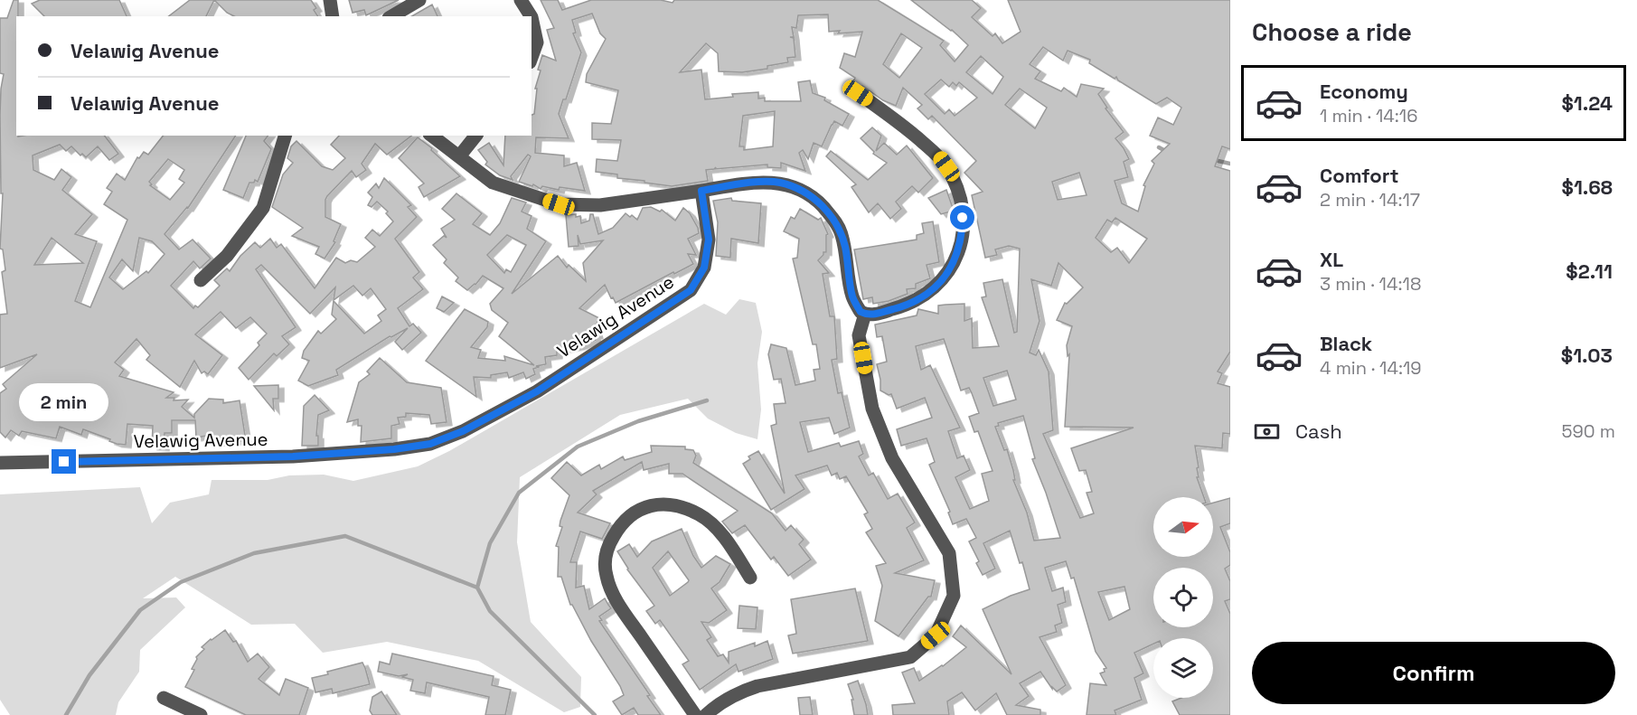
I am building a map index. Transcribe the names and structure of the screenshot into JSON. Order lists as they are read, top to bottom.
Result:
{
  "streets": {
    "street": ["Velawig Avenue"]
  },
  "north": "right",
  "page": {
    "heading": "Choose a ride",
    "banner": ["Velawig Avenue", "Velawig Avenue"],
    "list": [
      {
        "name": "Economy",
        "note": "1 min · 14:16",
        "value": "$1.24"
      },
      {
        "name": "Comfort",
        "note": "2 min · 14:17",
        "value": "$1.68"
      },
      {
        "name": "XL",
        "note": "3 min · 14:18",
        "value": "$2.11"
      },
      {
        "name": "Black",
        "note": "4 min · 14:19",
        "value": "$1.03"
      }
    ],
    "bubble": "2 min",
    "pay": ["Cash", "590 m"],
    "buttons": "Confirm"
  }
}
